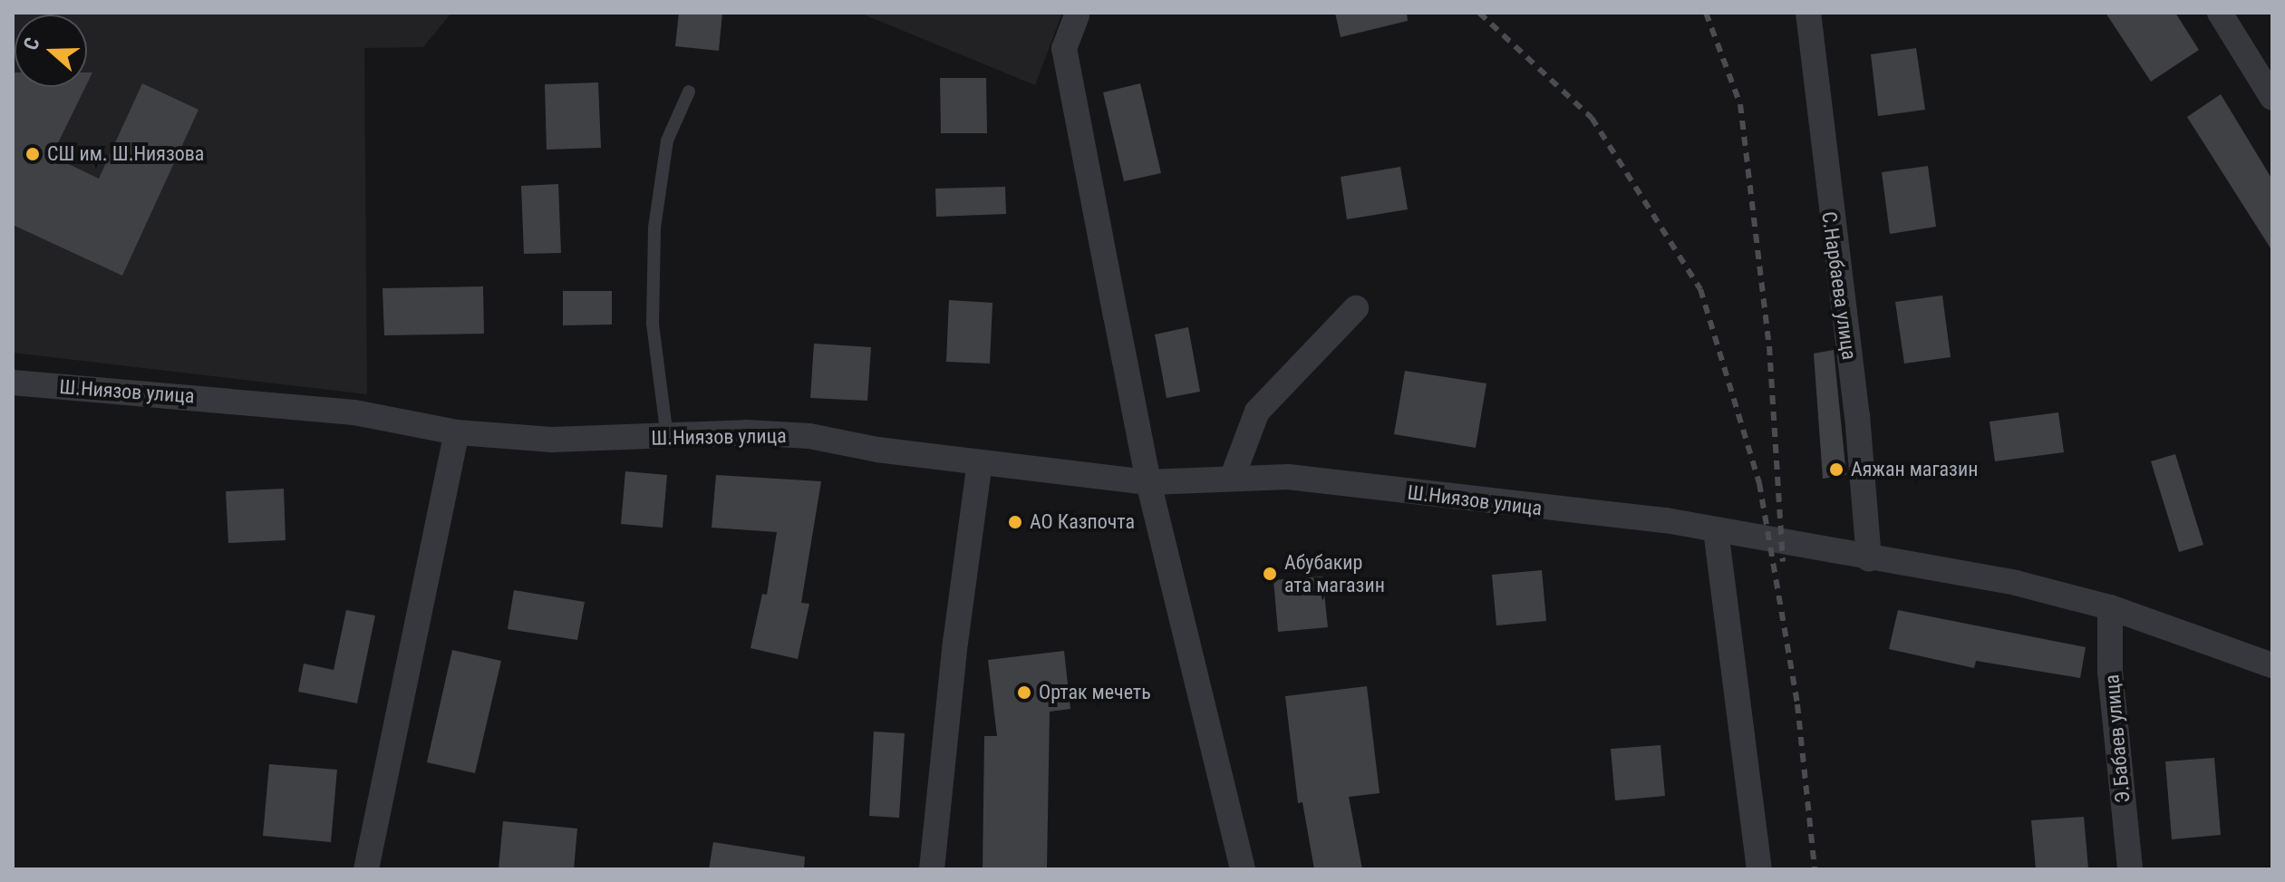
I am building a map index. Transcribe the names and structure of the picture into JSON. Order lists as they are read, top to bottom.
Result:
{
  "streets": {
    "street": ["С.Нарбаева улица", "Ш.Ниязов улица", "Э.Бабаев улица"]
  },
  "crossings": [
    ["С.Нарбаева улица", "Ш.Ниязов улица"],
    ["Ш.Ниязов улица", "Э.Бабаев улица"]
  ],
  "places": [
    "СШ им. Ш.Ниязова",
    "Аяжан магазин",
    "АО Казпочта",
    "Абубакир ата магазин",
    "Ортак мечеть"
  ],
  "north": "left"
}
